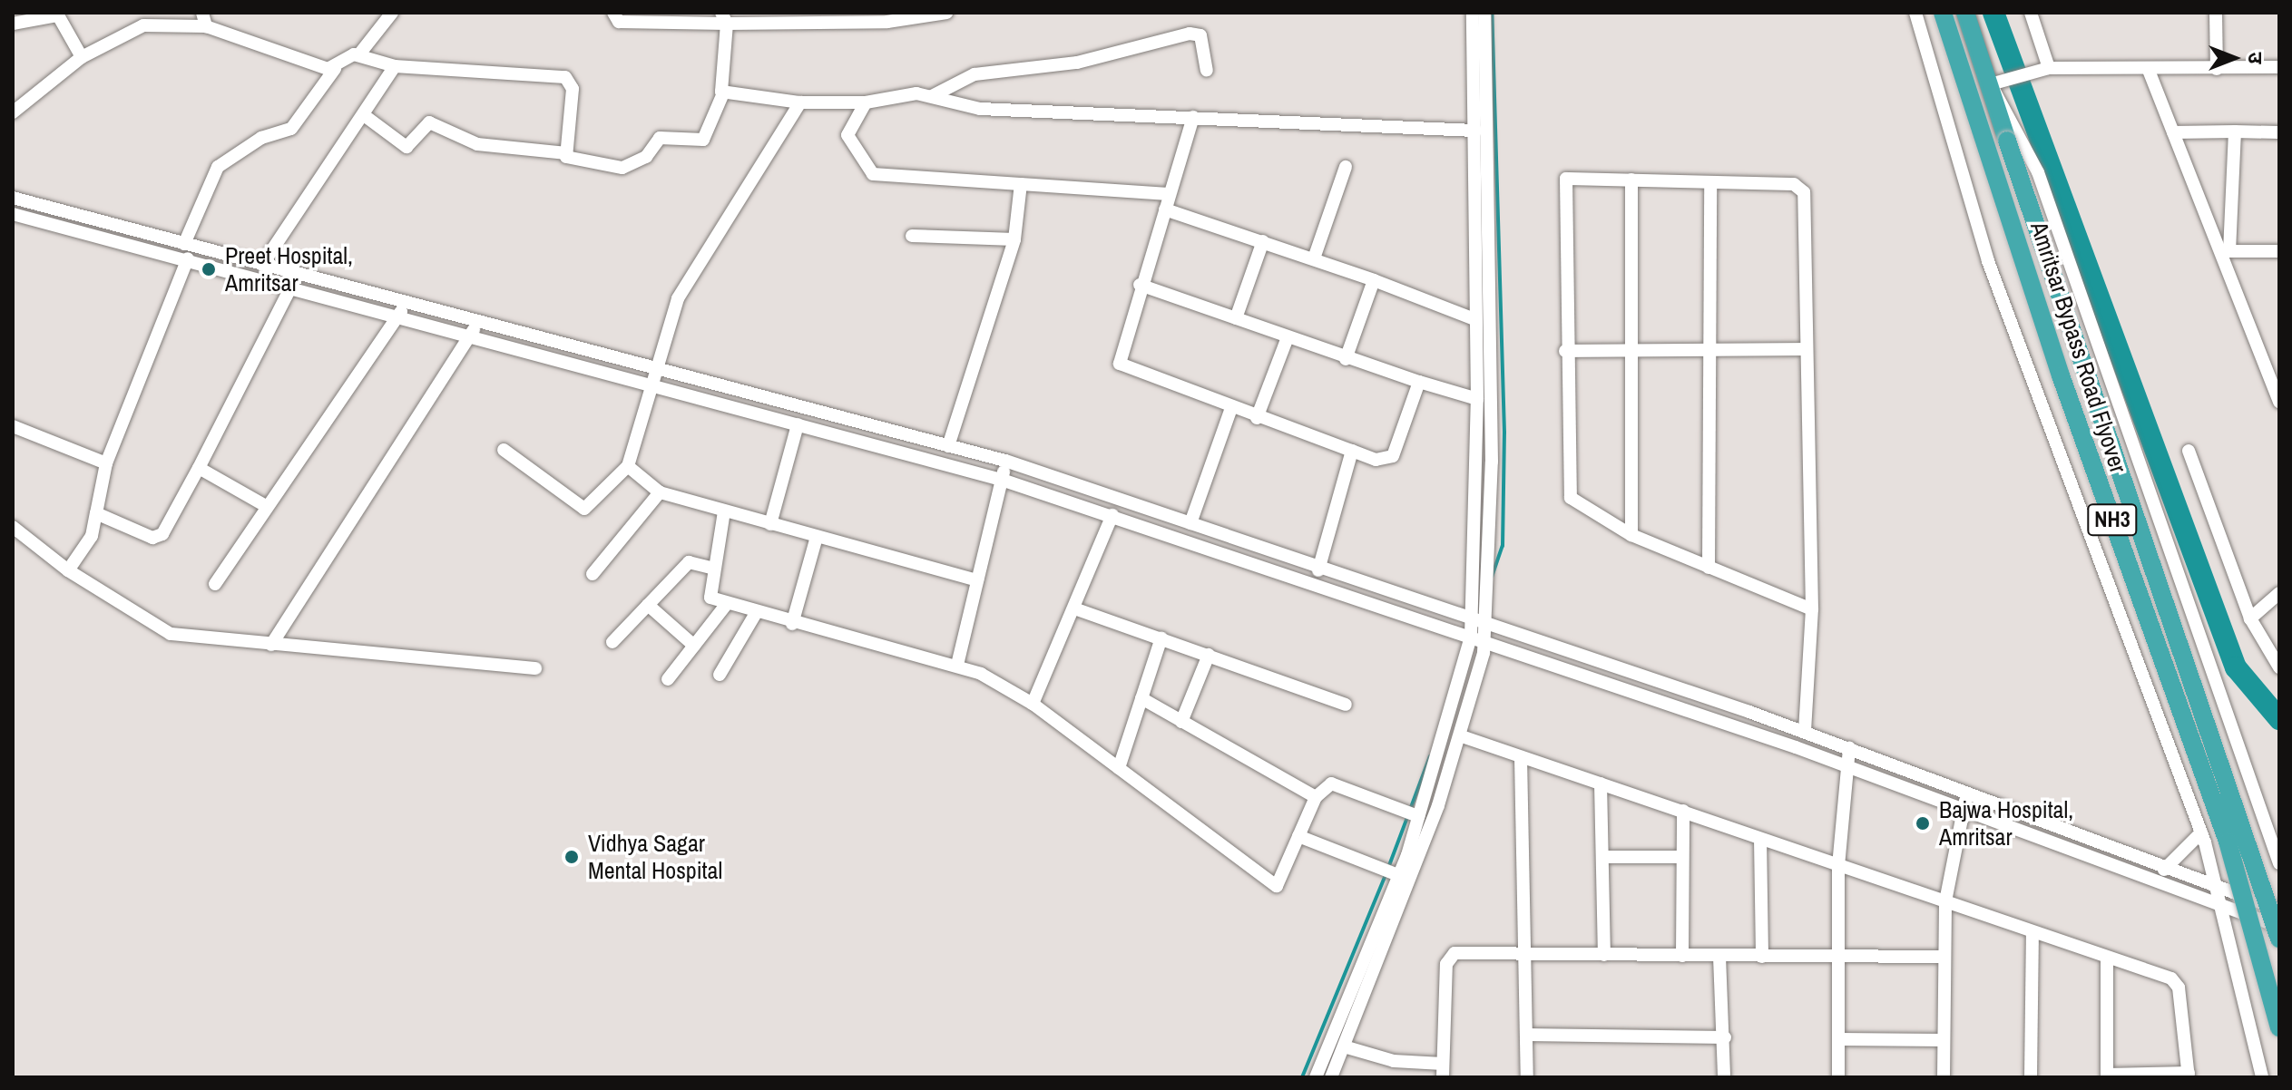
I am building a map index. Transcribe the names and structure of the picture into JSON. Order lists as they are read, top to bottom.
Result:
{
  "streets": {
    "highway": ["Amritsar Bypass Road Flyover", "NH3"]
  },
  "crossings": [
    ["Amritsar Bypass Road Flyover", "NH3"]
  ],
  "places": ["Preet Hospital, Amritsar", "Bajwa Hospital, Amritsar", "Vidhya Sagar Mental Hospital"],
  "north": "right"
}
